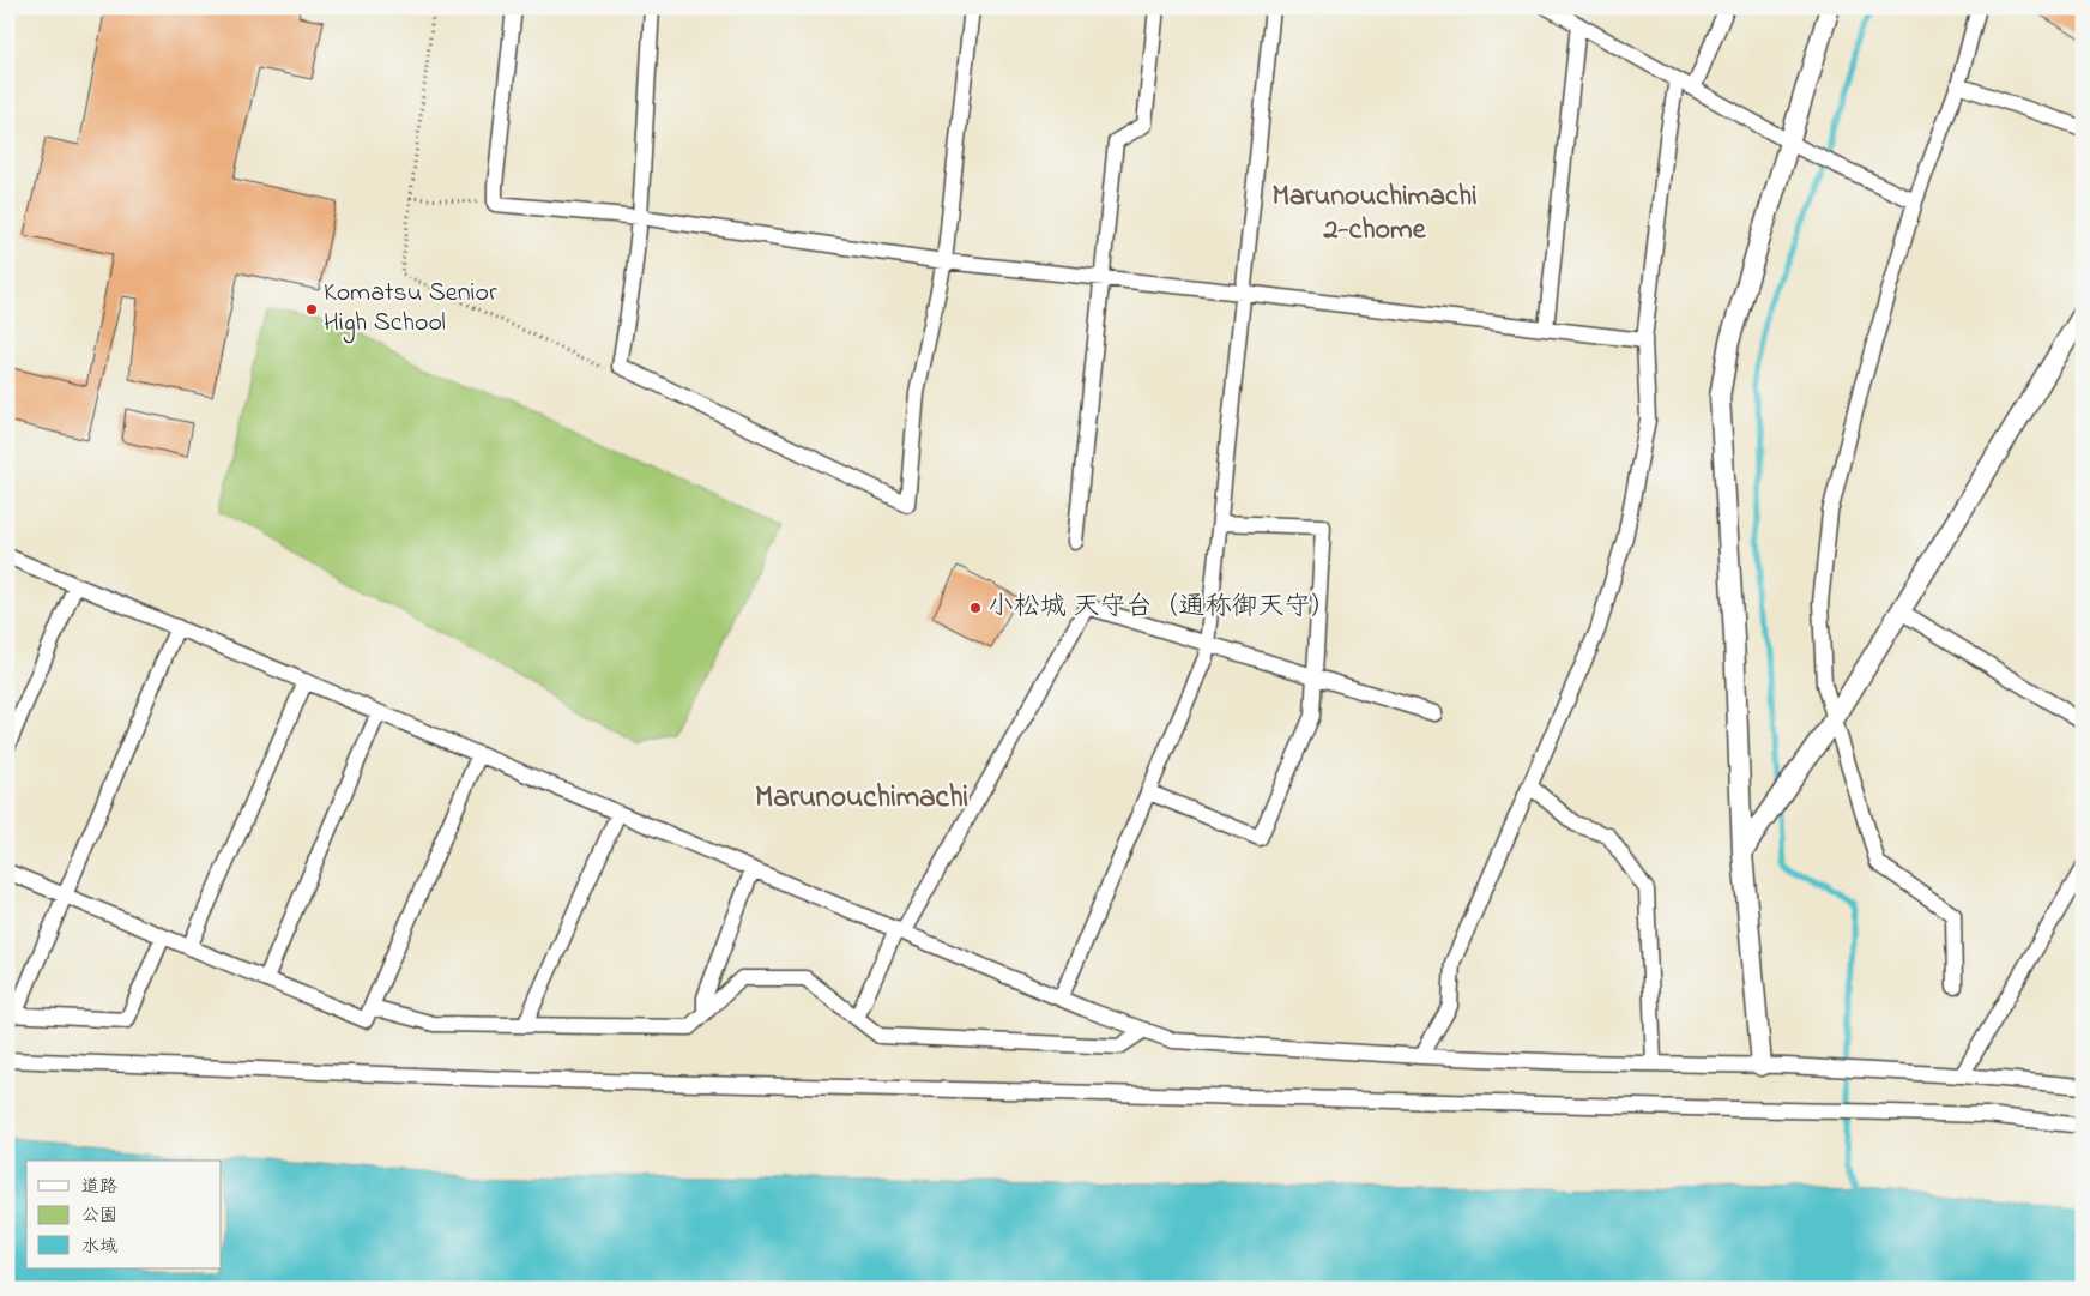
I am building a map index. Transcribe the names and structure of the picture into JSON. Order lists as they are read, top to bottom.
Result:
{
  "districts": ["Marunouchimachi 2-chome", "Marunouchimachi"],
  "places": ["Komatsu Senior High School", "小松城 天守台（通称御天守）"],
  "legend": ["道路", "公園", "水域"]
}
